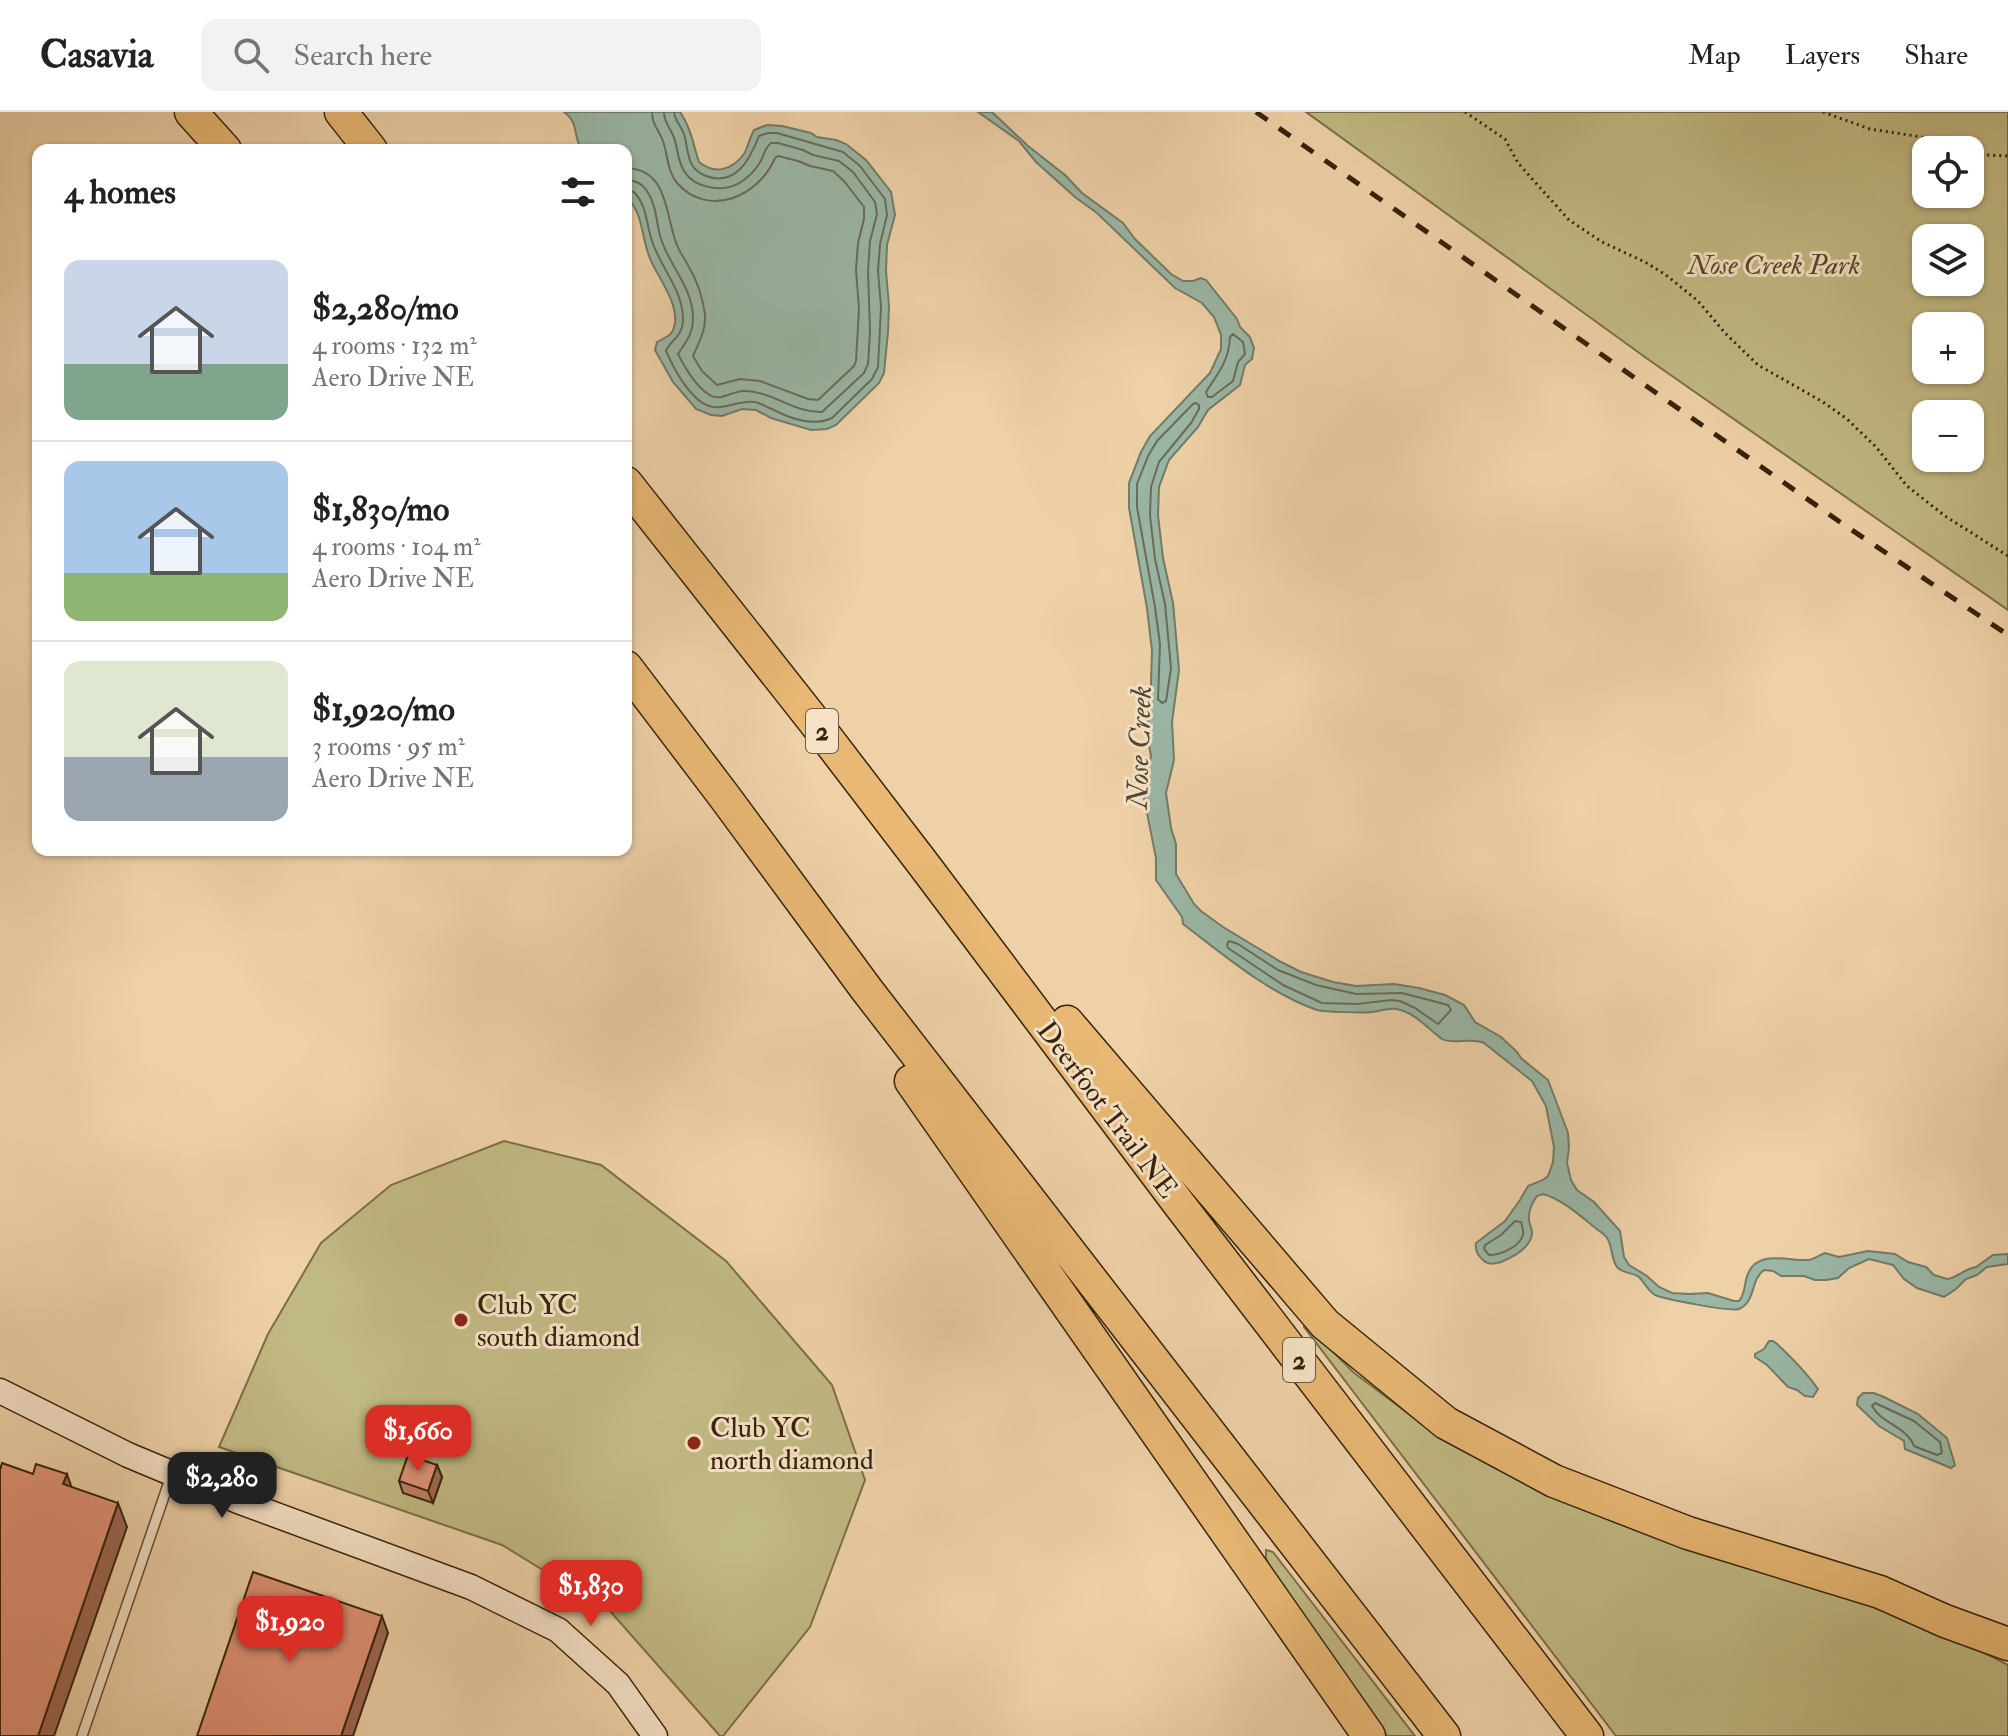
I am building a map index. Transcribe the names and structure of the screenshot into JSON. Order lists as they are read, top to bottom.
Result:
{
  "streets": {
    "highway": ["2", "Deerfoot Trail NE"]
  },
  "water": ["Nose Creek"],
  "parks": ["Nose Creek Park"],
  "places": ["Club YC south diamond", "Club YC north diamond"],
  "page": {
    "header": "Casavia",
    "search": "Search here",
    "nav": ["Map", "Layers", "Share"],
    "map_buttons": ["+", "−"],
    "heading": "4 homes",
    "list": [
      {
        "name": "$2,280/mo",
        "note": "4 rooms · 132 m² · Aero Drive NE"
      },
      {
        "name": "$1,830/mo",
        "note": "4 rooms · 104 m² · Aero Drive NE"
      },
      {
        "name": "$1,920/mo",
        "note": "3 rooms · 95 m² · Aero Drive NE"
      }
    ],
    "price": [
      "$1,660",
      "$2,280",
      "$1,830",
      "$1,920"
    ]
  }
}
